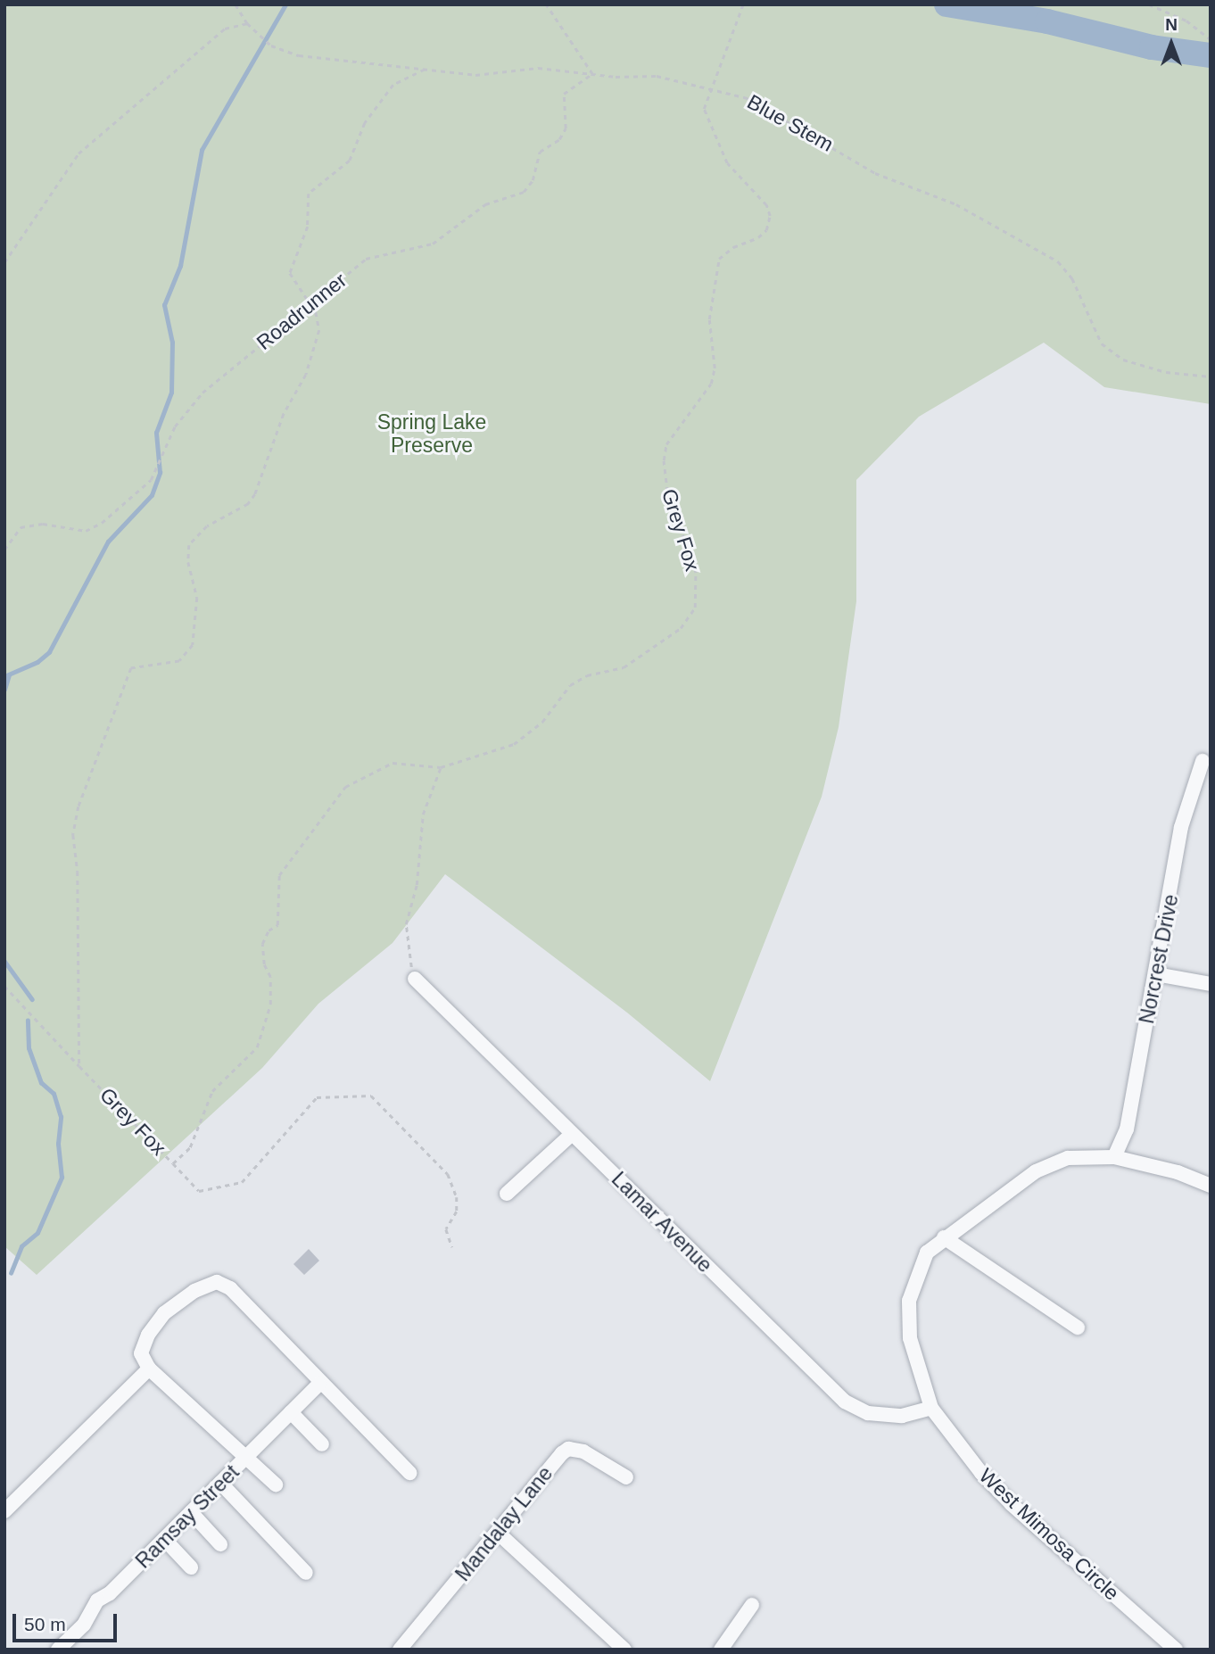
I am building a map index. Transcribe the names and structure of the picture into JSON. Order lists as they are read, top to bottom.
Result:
{
  "streets": {
    "street": [
      "Norcrest Drive",
      "Lamar Avenue",
      "Ramsay Street",
      "Mandalay Lane",
      "West Mimosa Circle"
    ],
    "path": ["Blue Stem", "Roadrunner", "Grey Fox"]
  },
  "crossings": [
    ["Blue Stem", "Roadrunner"],
    ["Blue Stem", "Grey Fox"],
    ["Norcrest Drive", "West Mimosa Circle"],
    ["Lamar Avenue", "West Mimosa Circle"]
  ],
  "parks": ["Spring Lake Preserve"],
  "scale_bar": "50 m",
  "north": "top"
}
